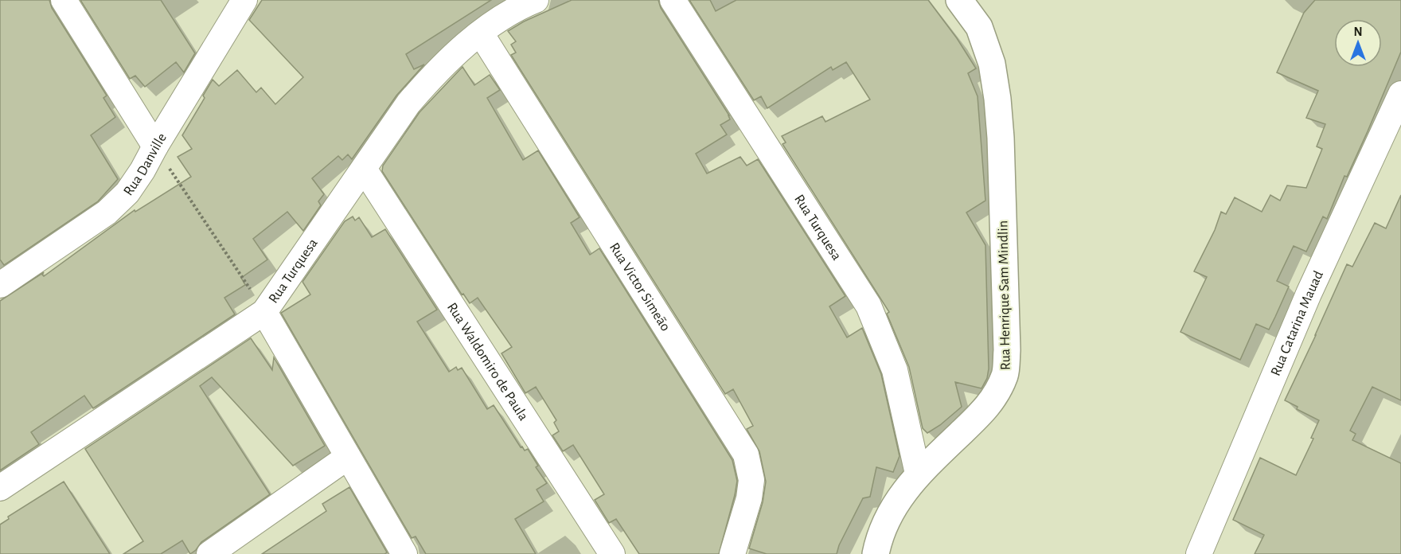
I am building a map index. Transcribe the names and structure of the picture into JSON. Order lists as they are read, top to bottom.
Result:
{
  "streets": {
    "street": [
      "Rua Danville",
      "Rua Turquesa",
      "Rua Victor Simeão",
      "Rua Henrique Sam Mindlin",
      "Rua Catarina Mauad",
      "Rua Waldomiro de Paula"
    ]
  },
  "crossings": [
    ["Rua Turquesa", "Rua Victor Simeão"],
    ["Rua Turquesa", "Rua Henrique Sam Mindlin"],
    ["Rua Turquesa", "Rua Waldomiro de Paula"]
  ],
  "north": "top"
}
